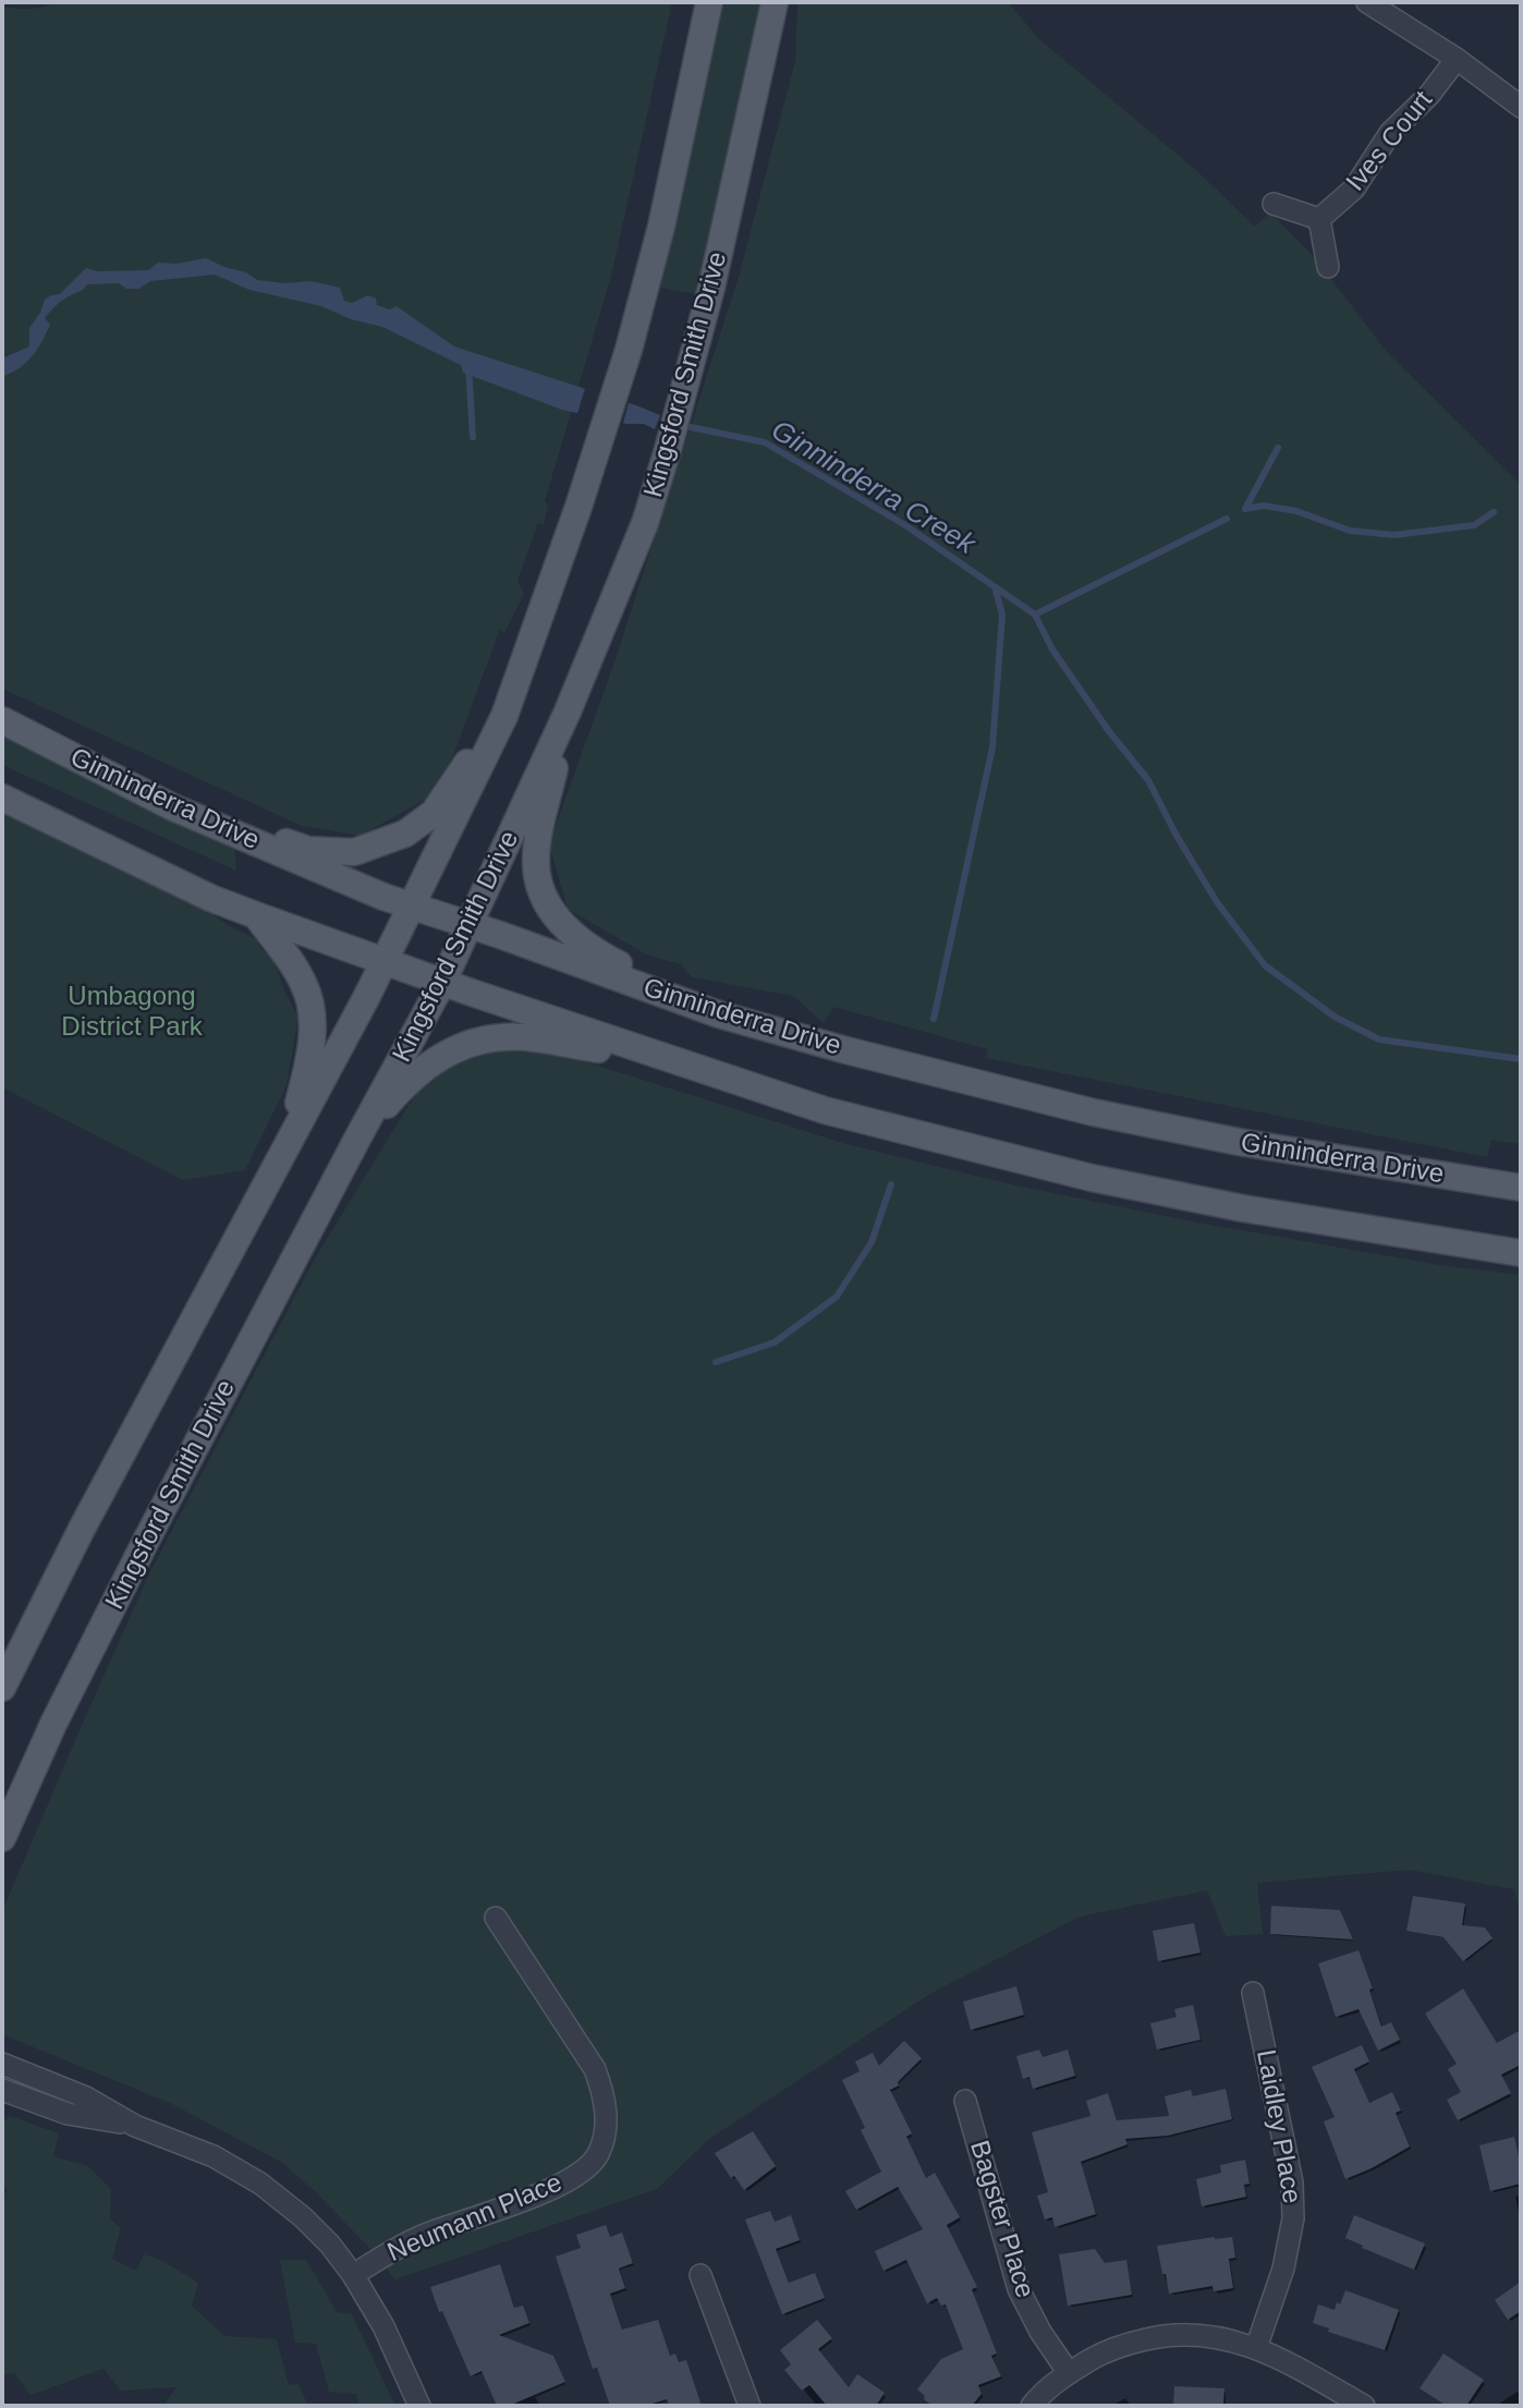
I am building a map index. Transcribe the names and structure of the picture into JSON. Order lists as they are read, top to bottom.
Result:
{
  "streets": {
    "main road": ["Kingsford Smith Drive", "Ginninderra Drive"],
    "street": [
      "Ives Court",
      "Laidley Place",
      "Neumann Place",
      "Bagster Place"
    ]
  },
  "crossings": [
    ["Kingsford Smith Drive", "Ginninderra Drive"]
  ],
  "water": ["Ginninderra Creek"],
  "parks": ["Umbagong District Park"]
}
